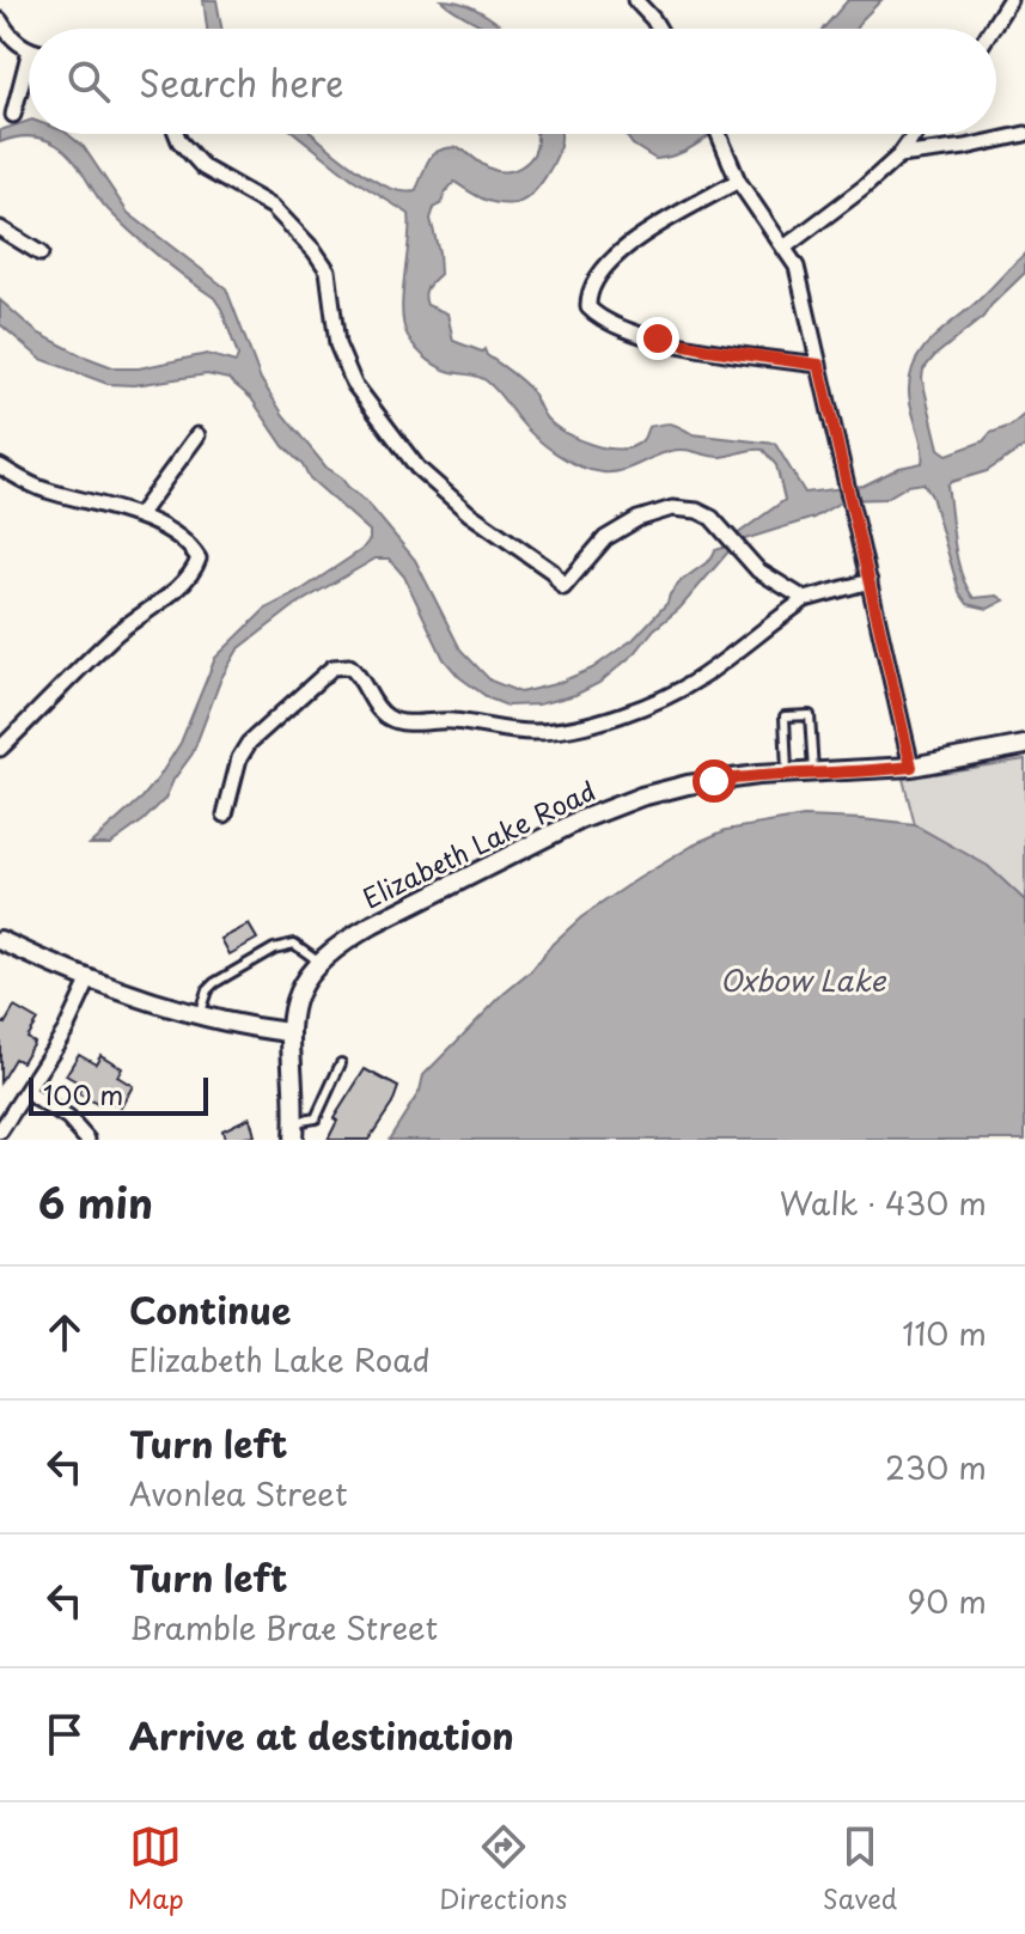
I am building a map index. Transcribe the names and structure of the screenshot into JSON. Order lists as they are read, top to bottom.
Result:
{
  "streets": {
    "street": ["Elizabeth Lake Road"]
  },
  "water": ["Oxbow Lake"],
  "scale_bar": "100 m",
  "page": {
    "search": "Search here",
    "scale": "100 m",
    "heading": ["6 min", "Walk · 430 m"],
    "list": [
      ["Continue", "Elizabeth Lake Road", "110 m"],
      ["Turn left", "Avonlea Street", "230 m"],
      ["Turn left", "Bramble Brae Street", "90 m"],
      "Arrive at destination"
    ],
    "nav": ["Map", "Directions", "Saved"]
  }
}
